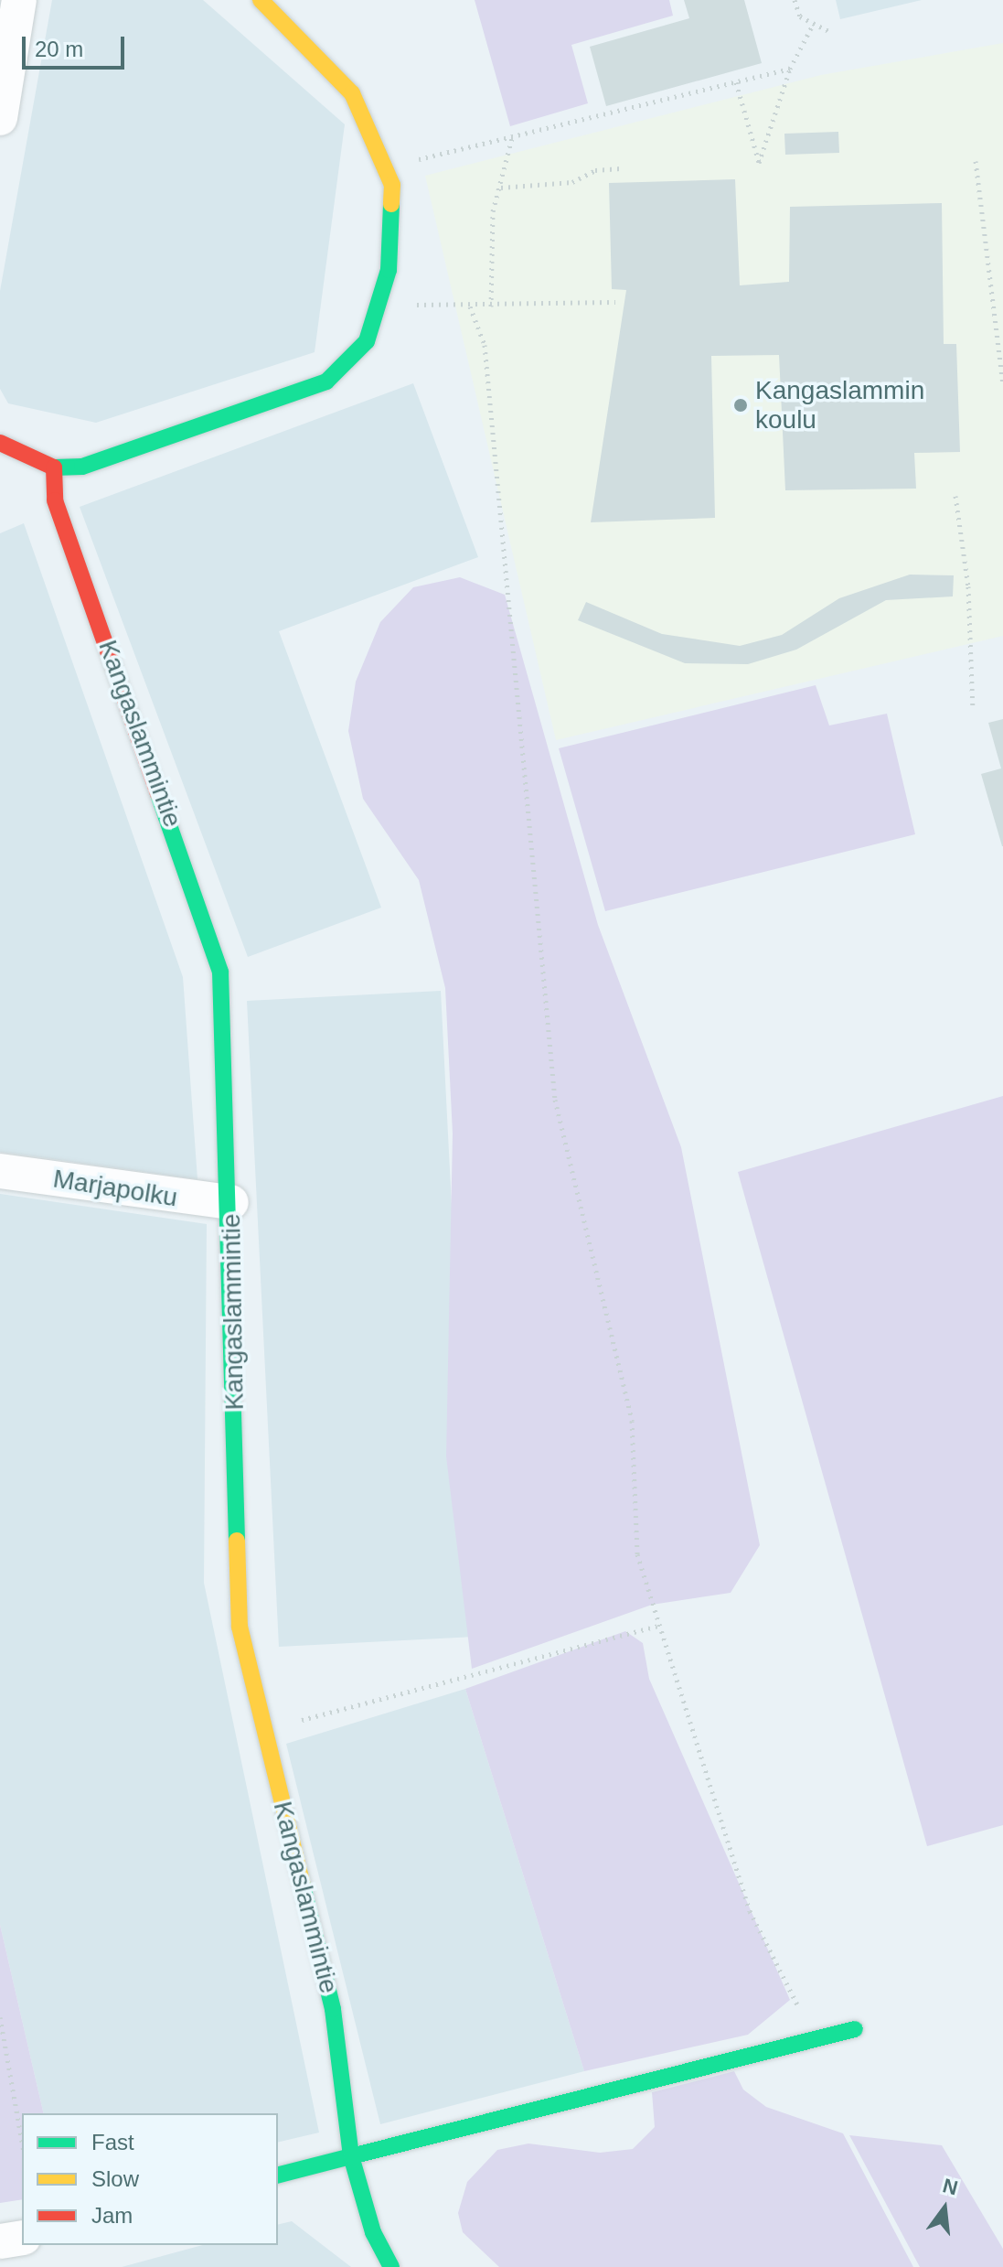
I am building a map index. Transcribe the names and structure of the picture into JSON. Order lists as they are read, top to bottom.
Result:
{
  "streets": {
    "street": ["Kangaslammintie", "Marjapolku"]
  },
  "crossings": [
    ["Kangaslammintie", "Marjapolku"]
  ],
  "places": ["Kangaslammin koulu"],
  "legend": ["Fast", "Slow", "Jam"],
  "scale_bar": "20 m",
  "north": "top"
}
